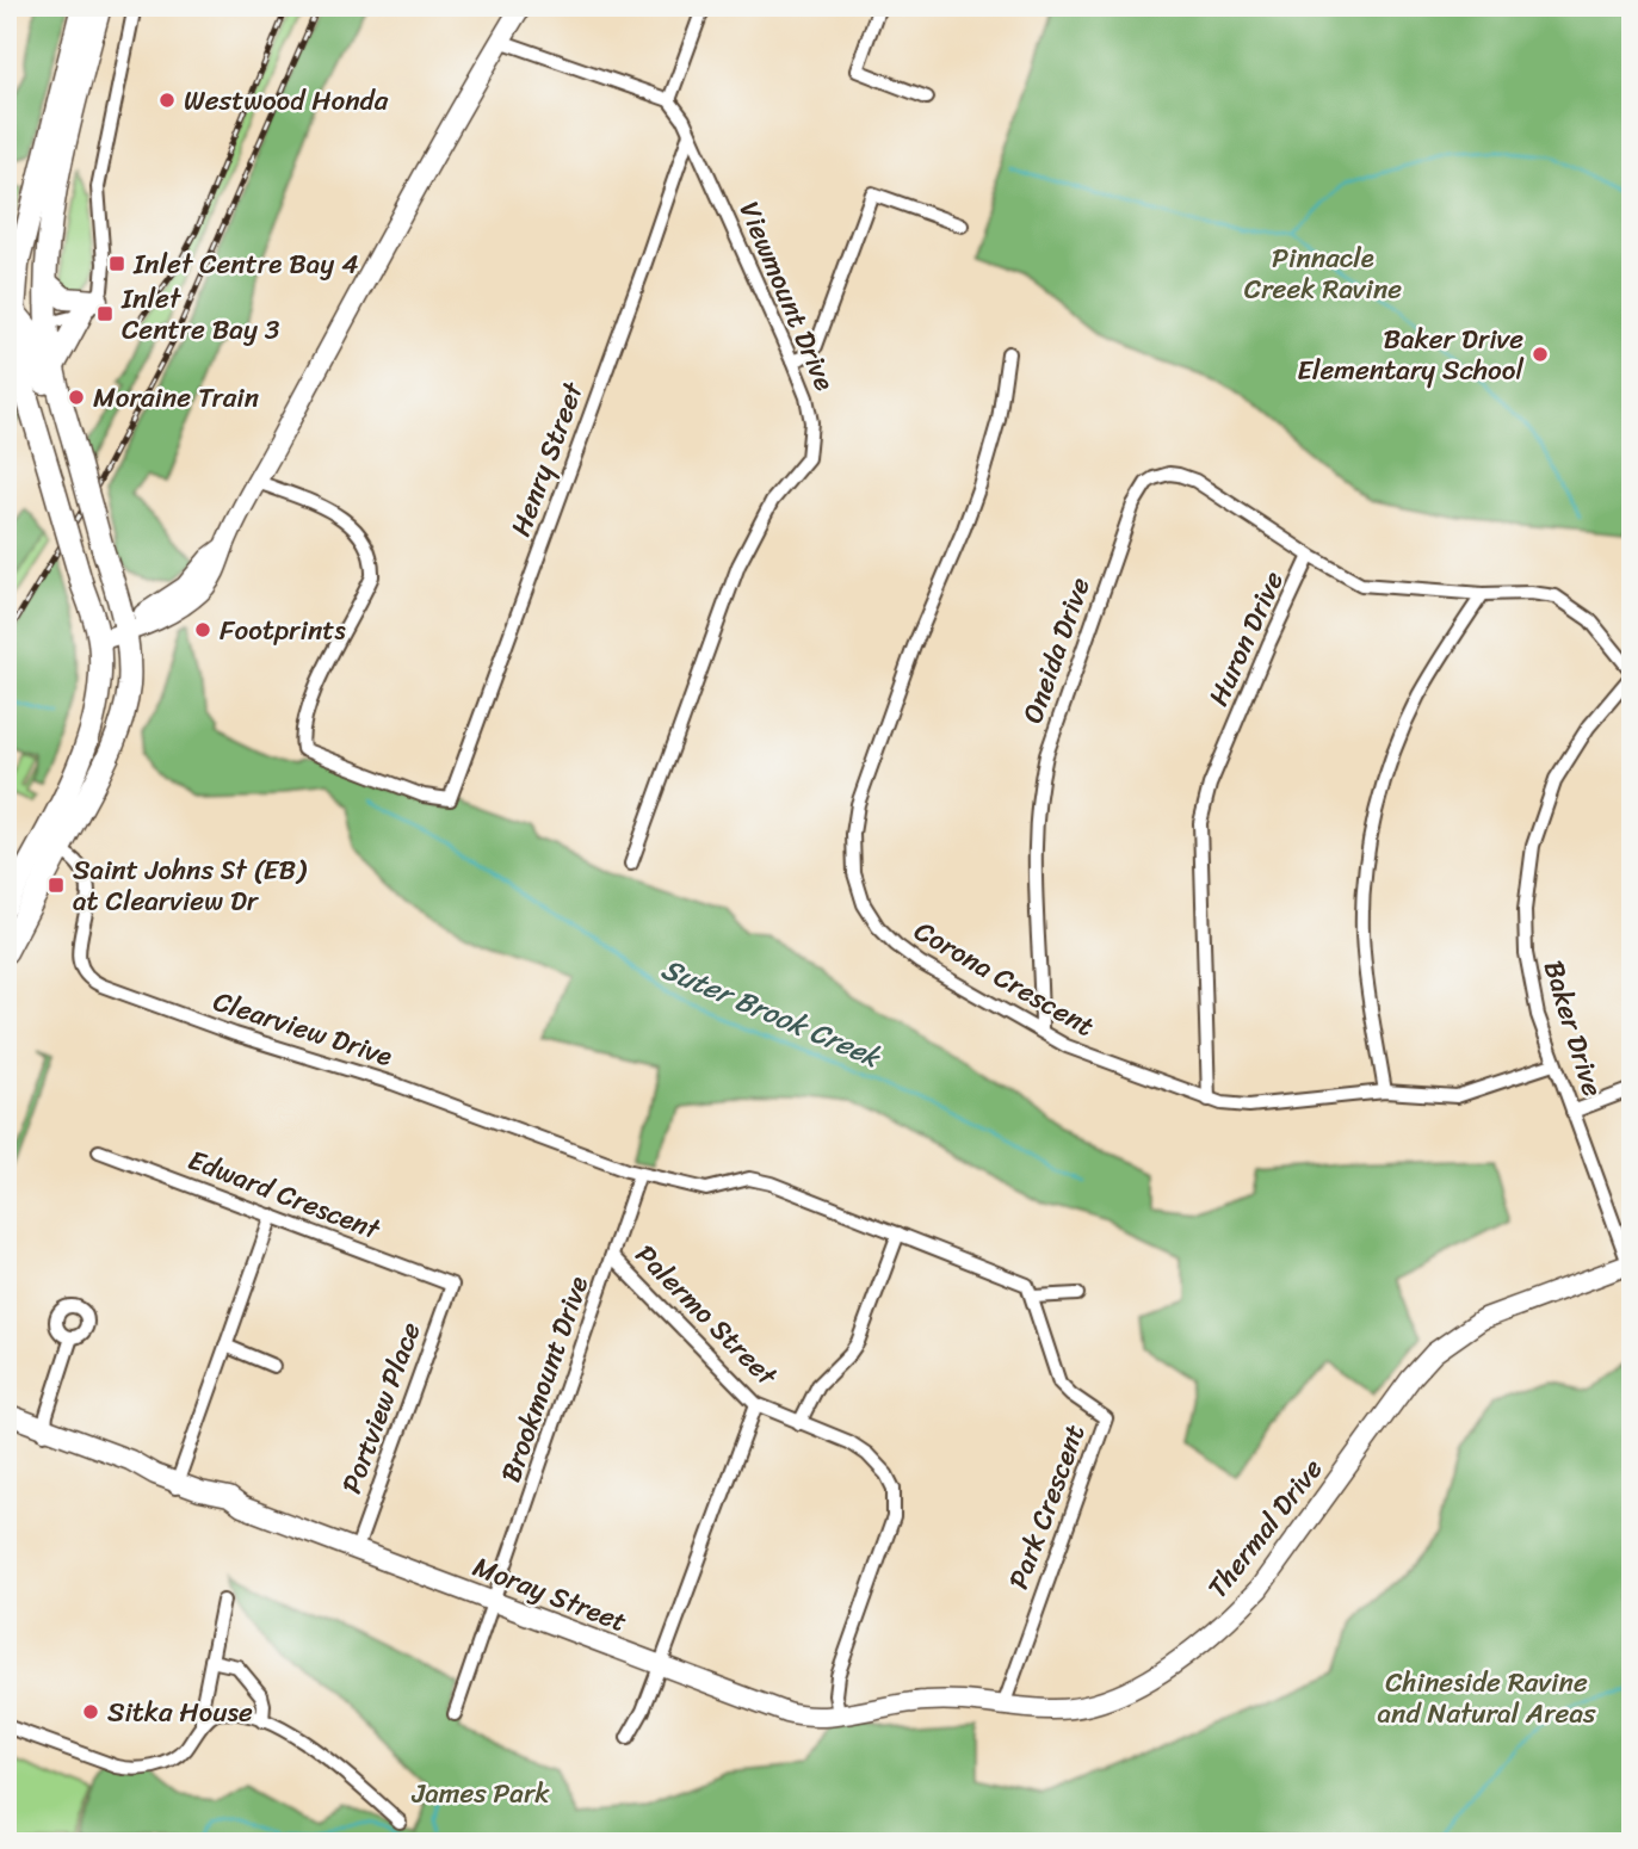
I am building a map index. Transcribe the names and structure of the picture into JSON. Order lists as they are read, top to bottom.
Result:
{
  "streets": {
    "street": [
      "Viewmount Drive",
      "Henry Street",
      "Huron Drive",
      "Oneida Drive",
      "Corona Crescent",
      "Clearview Drive",
      "Baker Drive",
      "Edward Crescent",
      "Palermo Street",
      "Brookmount Drive",
      "Portview Place",
      "Park Crescent",
      "Thermal Drive",
      "Moray Street"
    ]
  },
  "crossings": [
    ["Viewmount Drive", "Henry Street"],
    ["Huron Drive", "Oneida Drive"],
    ["Huron Drive", "Corona Crescent"],
    ["Huron Drive", "Baker Drive"],
    ["Oneida Drive", "Corona Crescent"],
    ["Corona Crescent", "Baker Drive"],
    ["Clearview Drive", "Brookmount Drive"],
    ["Baker Drive", "Thermal Drive"],
    ["Edward Crescent", "Portview Place"],
    ["Palermo Street", "Brookmount Drive"],
    ["Palermo Street", "Thermal Drive"],
    ["Palermo Street", "Moray Street"],
    ["Brookmount Drive", "Moray Street"],
    ["Portview Place", "Moray Street"],
    ["Park Crescent", "Thermal Drive"],
    ["Thermal Drive", "Moray Street"]
  ],
  "water": ["Suter Brook Creek"],
  "parks": ["Pinnacle Creek Ravine", "Chineside Ravine and Natural Areas", "James Park"],
  "places": {
    "other": [
      "Westwood Honda",
      "Baker Drive Elementary School",
      "Moraine Train",
      "Footprints",
      "Sitka House"
    ],
    "transit": ["Inlet Centre Bay 4", "Inlet Centre Bay 3", "Saint Johns St (EB) at Clearview Dr"]
  }
}
